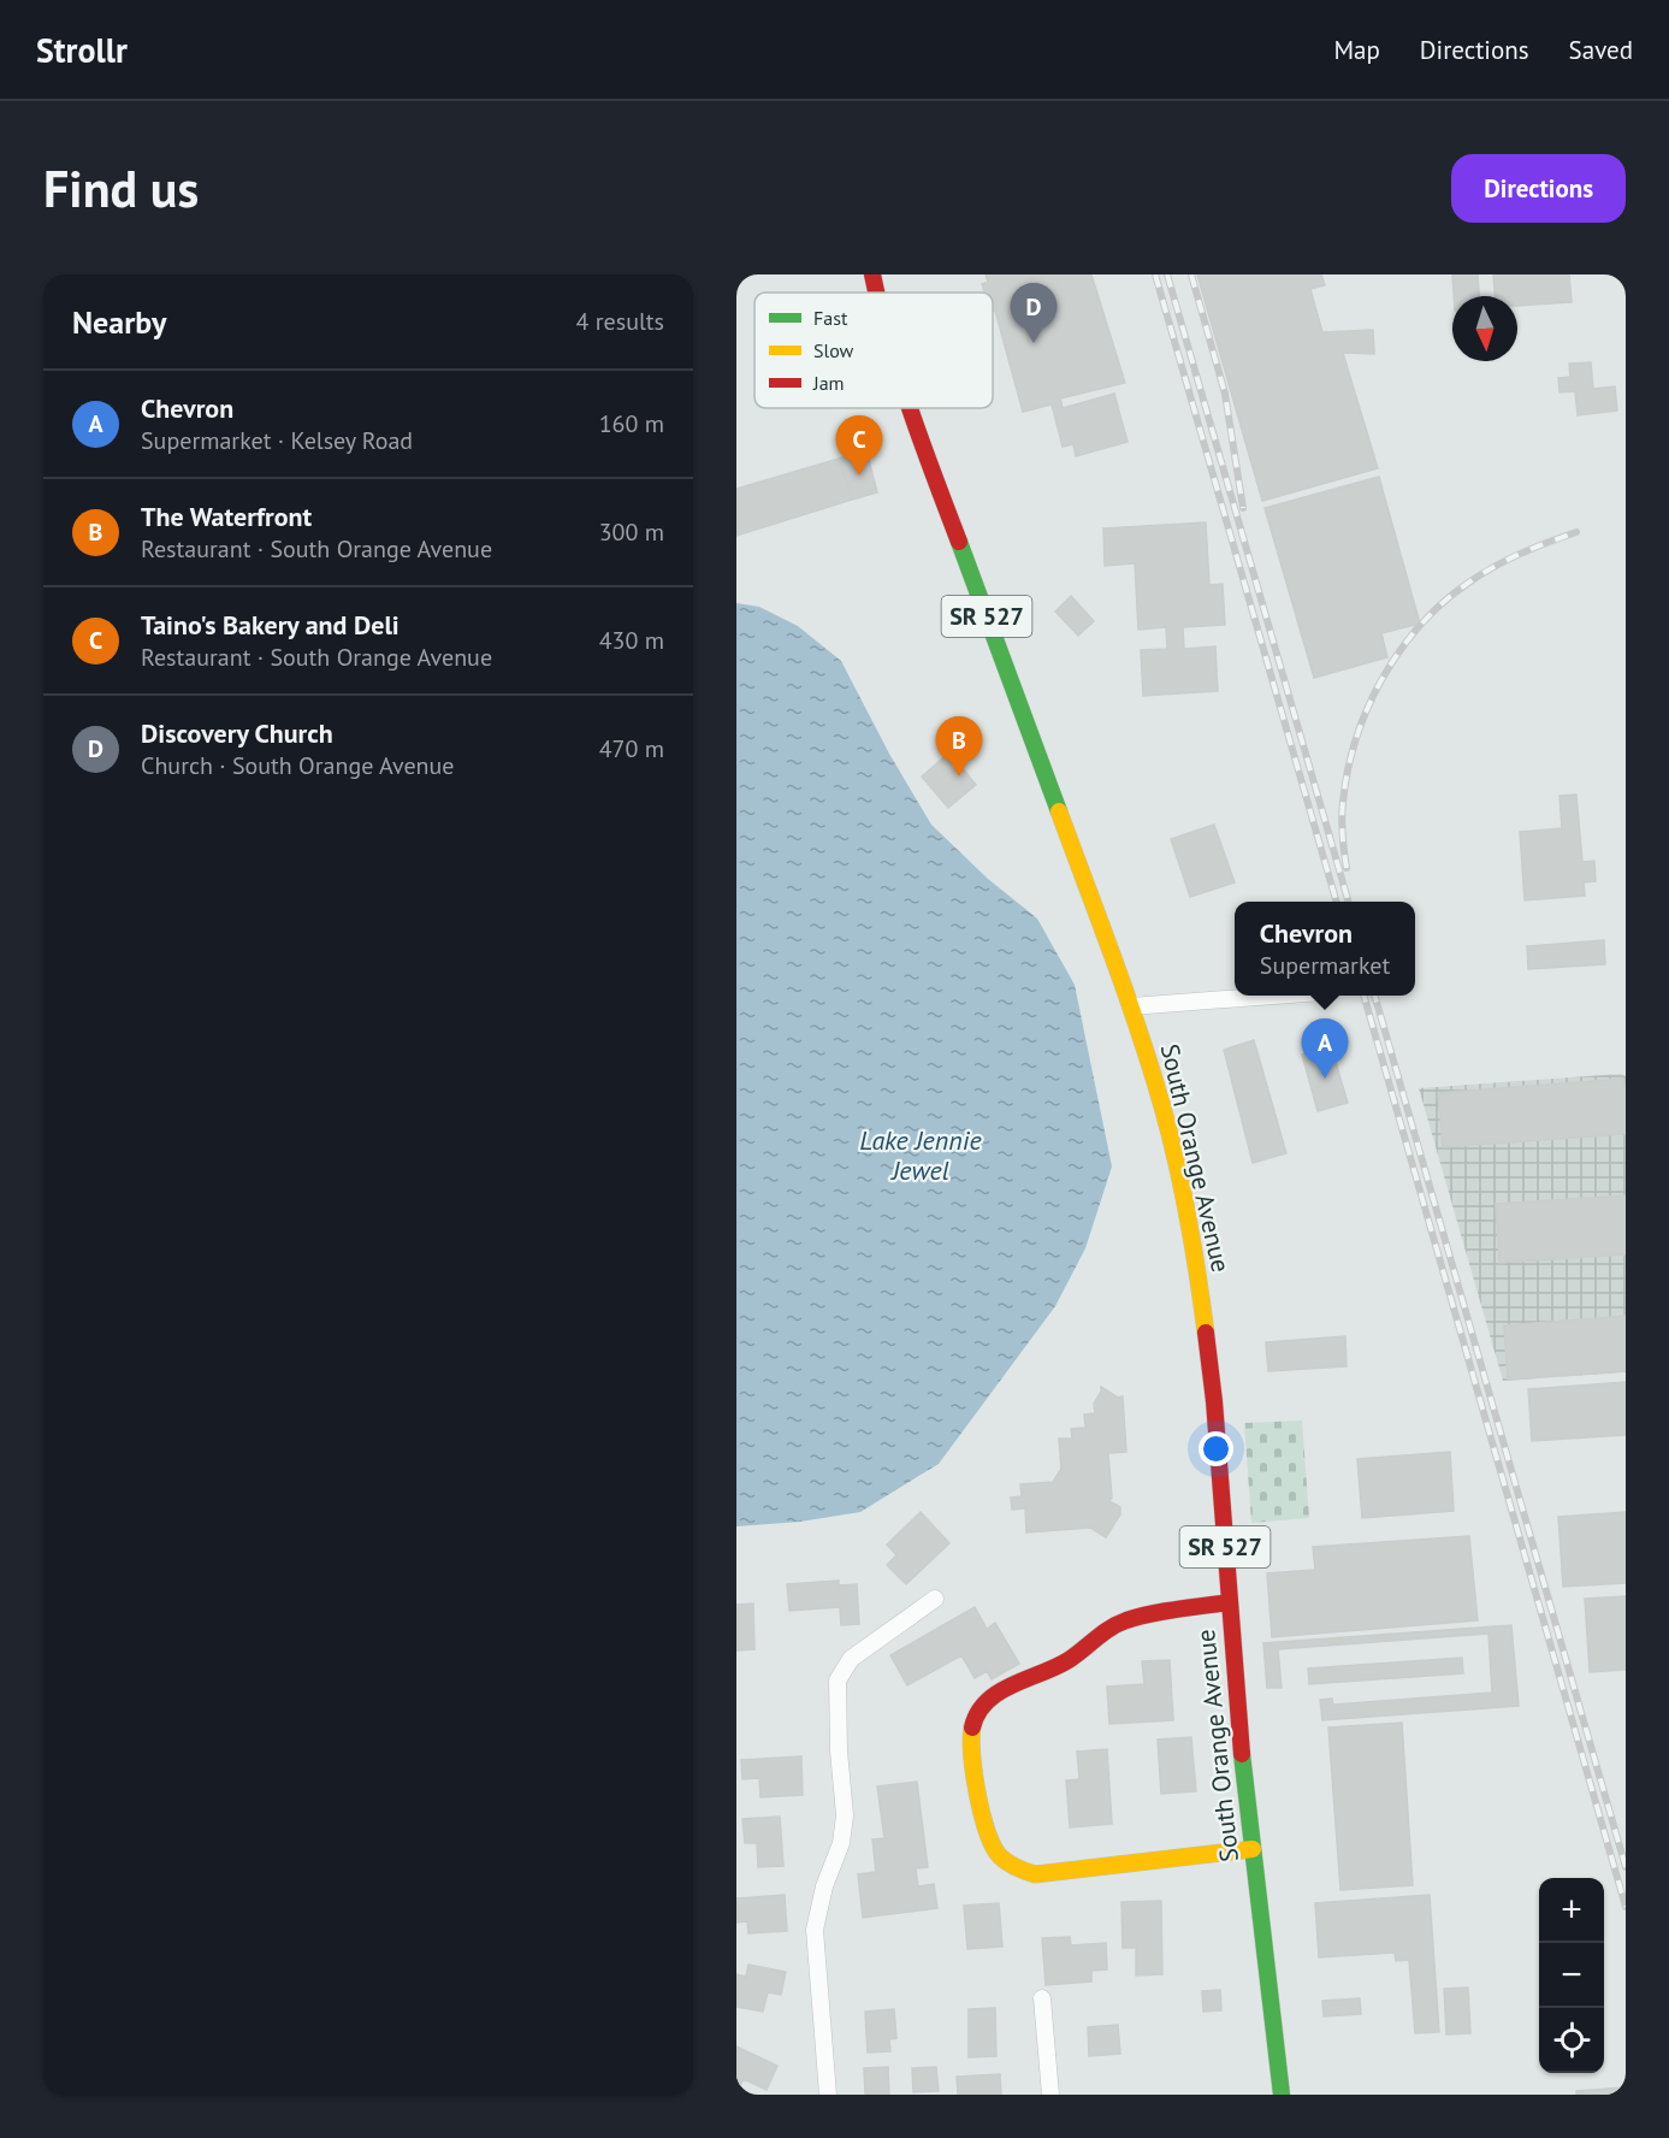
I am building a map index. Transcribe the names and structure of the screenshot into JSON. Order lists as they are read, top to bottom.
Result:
{
  "streets": {
    "main road": ["SR 527", "South Orange Avenue"]
  },
  "water": ["Lake Jennie Jewel"],
  "legend": ["Fast", "Slow", "Jam"],
  "north": "bottom",
  "page": {
    "header": "Strollr",
    "nav": ["Map", "Directions", "Saved"],
    "buttons": "Directions",
    "title": "Find us",
    "heading": ["Nearby", "4 results"],
    "pins": [
      "D",
      "C",
      "B",
      "A"
    ],
    "list": [
      {
        "mark": "A",
        "name": "Chevron",
        "note": "Supermarket · Kelsey Road",
        "value": "160 m"
      },
      {
        "mark": "B",
        "name": "The Waterfront",
        "note": "Restaurant · South Orange Avenue",
        "value": "300 m"
      },
      {
        "mark": "C",
        "name": "Taino's Bakery and Deli",
        "note": "Restaurant · South Orange Avenue",
        "value": "430 m"
      },
      {
        "mark": "D",
        "name": "Discovery Church",
        "note": "Church · South Orange Avenue",
        "value": "470 m"
      }
    ],
    "popup": ["Chevron", "Supermarket"],
    "map_buttons": ["+", "−"]
  }
}
